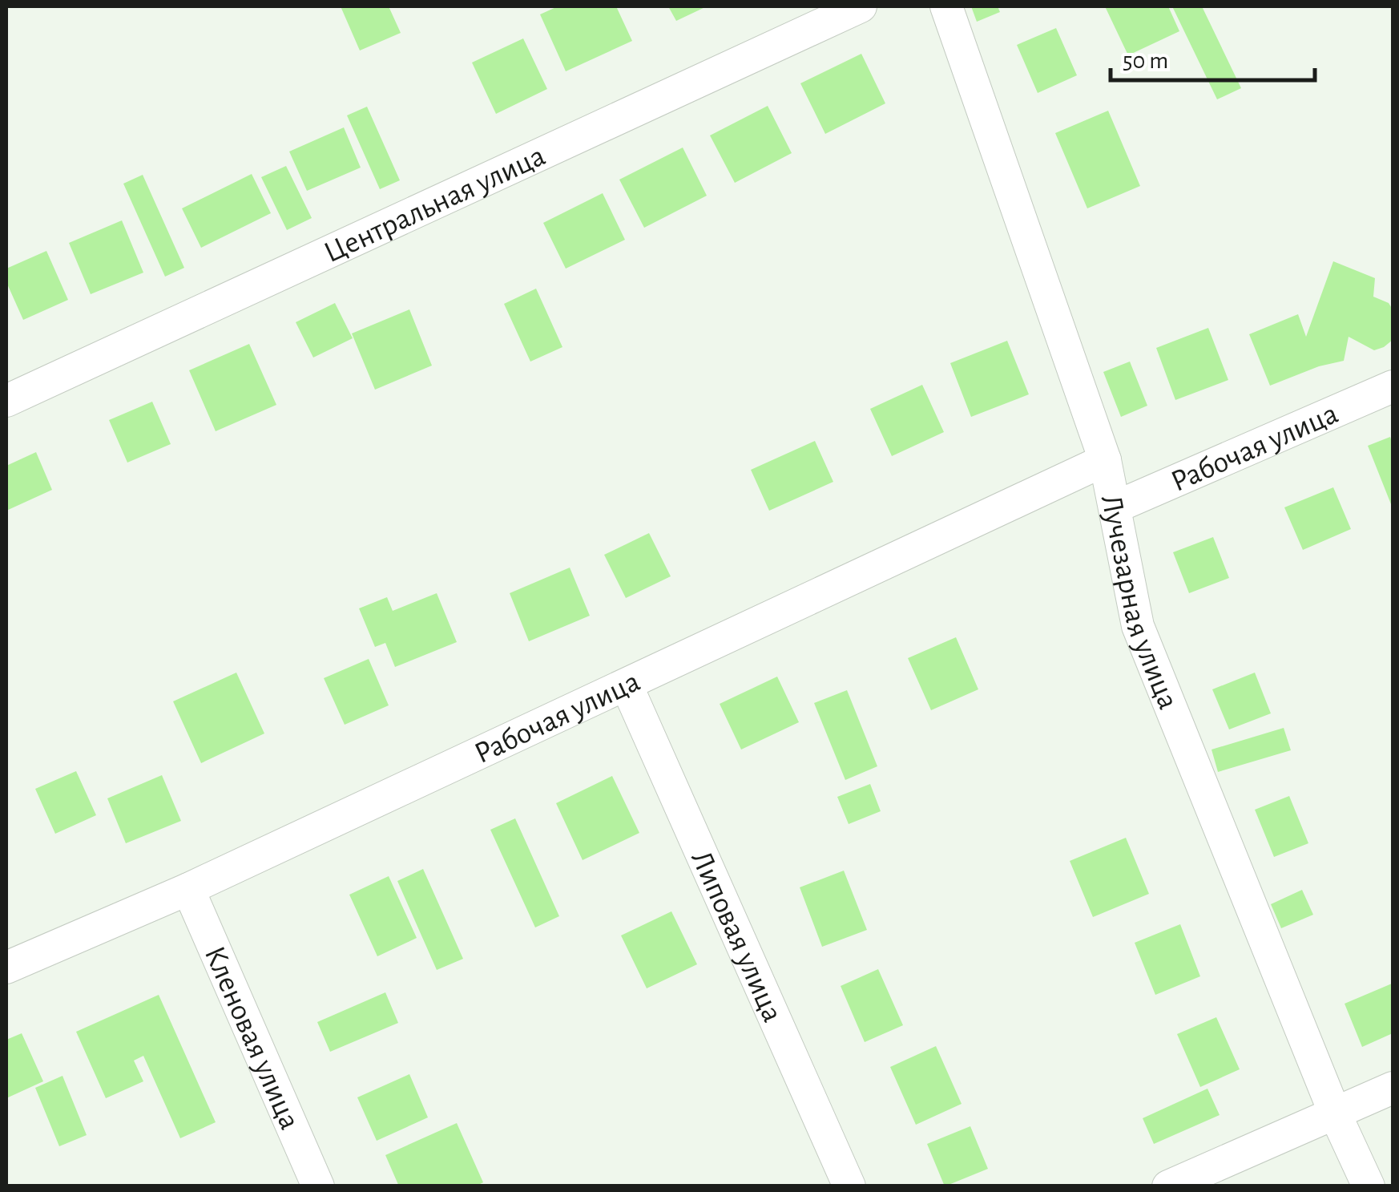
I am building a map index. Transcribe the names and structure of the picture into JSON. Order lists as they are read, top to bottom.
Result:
{
  "streets": {
    "street": [
      "Центральная улица",
      "Рабочая улица",
      "Лучезарная улица",
      "Липовая улица",
      "Кленовая улица"
    ]
  },
  "crossings": [
    ["Рабочая улица", "Лучезарная улица"],
    ["Рабочая улица", "Липовая улица"],
    ["Рабочая улица", "Кленовая улица"]
  ],
  "scale_bar": "50 m"
}
